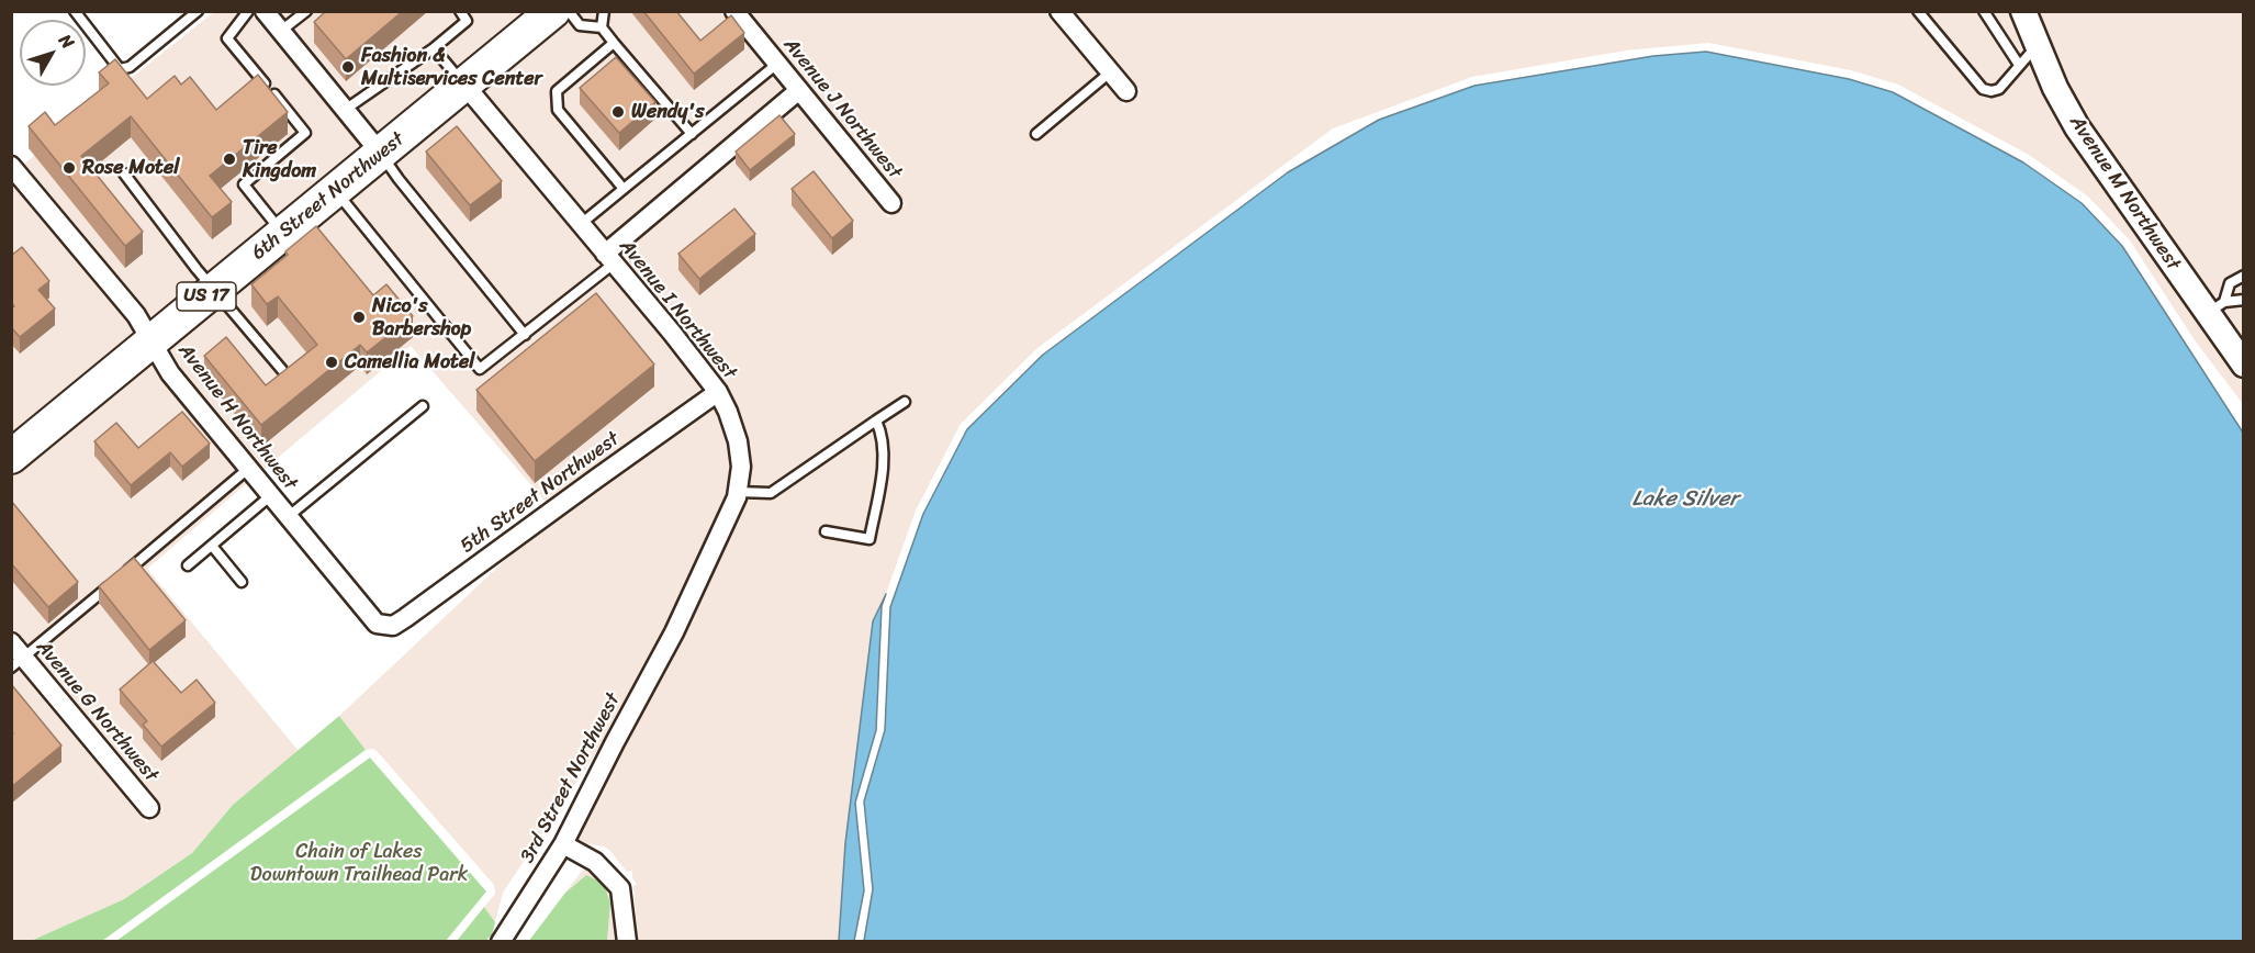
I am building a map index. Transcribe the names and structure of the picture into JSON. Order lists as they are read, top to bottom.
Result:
{
  "streets": {
    "highway": ["6th Street Northwest", "US 17"],
    "street": [
      "Avenue J Northwest",
      "Avenue M Northwest",
      "Avenue I Northwest",
      "Avenue H Northwest",
      "5th Street Northwest",
      "Avenue G Northwest",
      "3rd Street Northwest"
    ]
  },
  "crossings": [
    ["6th Street Northwest", "Avenue I Northwest"],
    ["6th Street Northwest", "Avenue H Northwest"],
    ["Avenue I Northwest", "5th Street Northwest"],
    ["Avenue I Northwest", "3rd Street Northwest"],
    ["Avenue H Northwest", "5th Street Northwest"]
  ],
  "water": ["Lake Silver"],
  "parks": ["Chain of Lakes Downtown Trailhead Park"],
  "places": [
    "Fashion & Multiservices Center",
    "Wendy's",
    "Tire Kingdom",
    "Rose Motel",
    "Nico's Barbershop",
    "Camellia Motel"
  ],
  "north": "top right"
}
